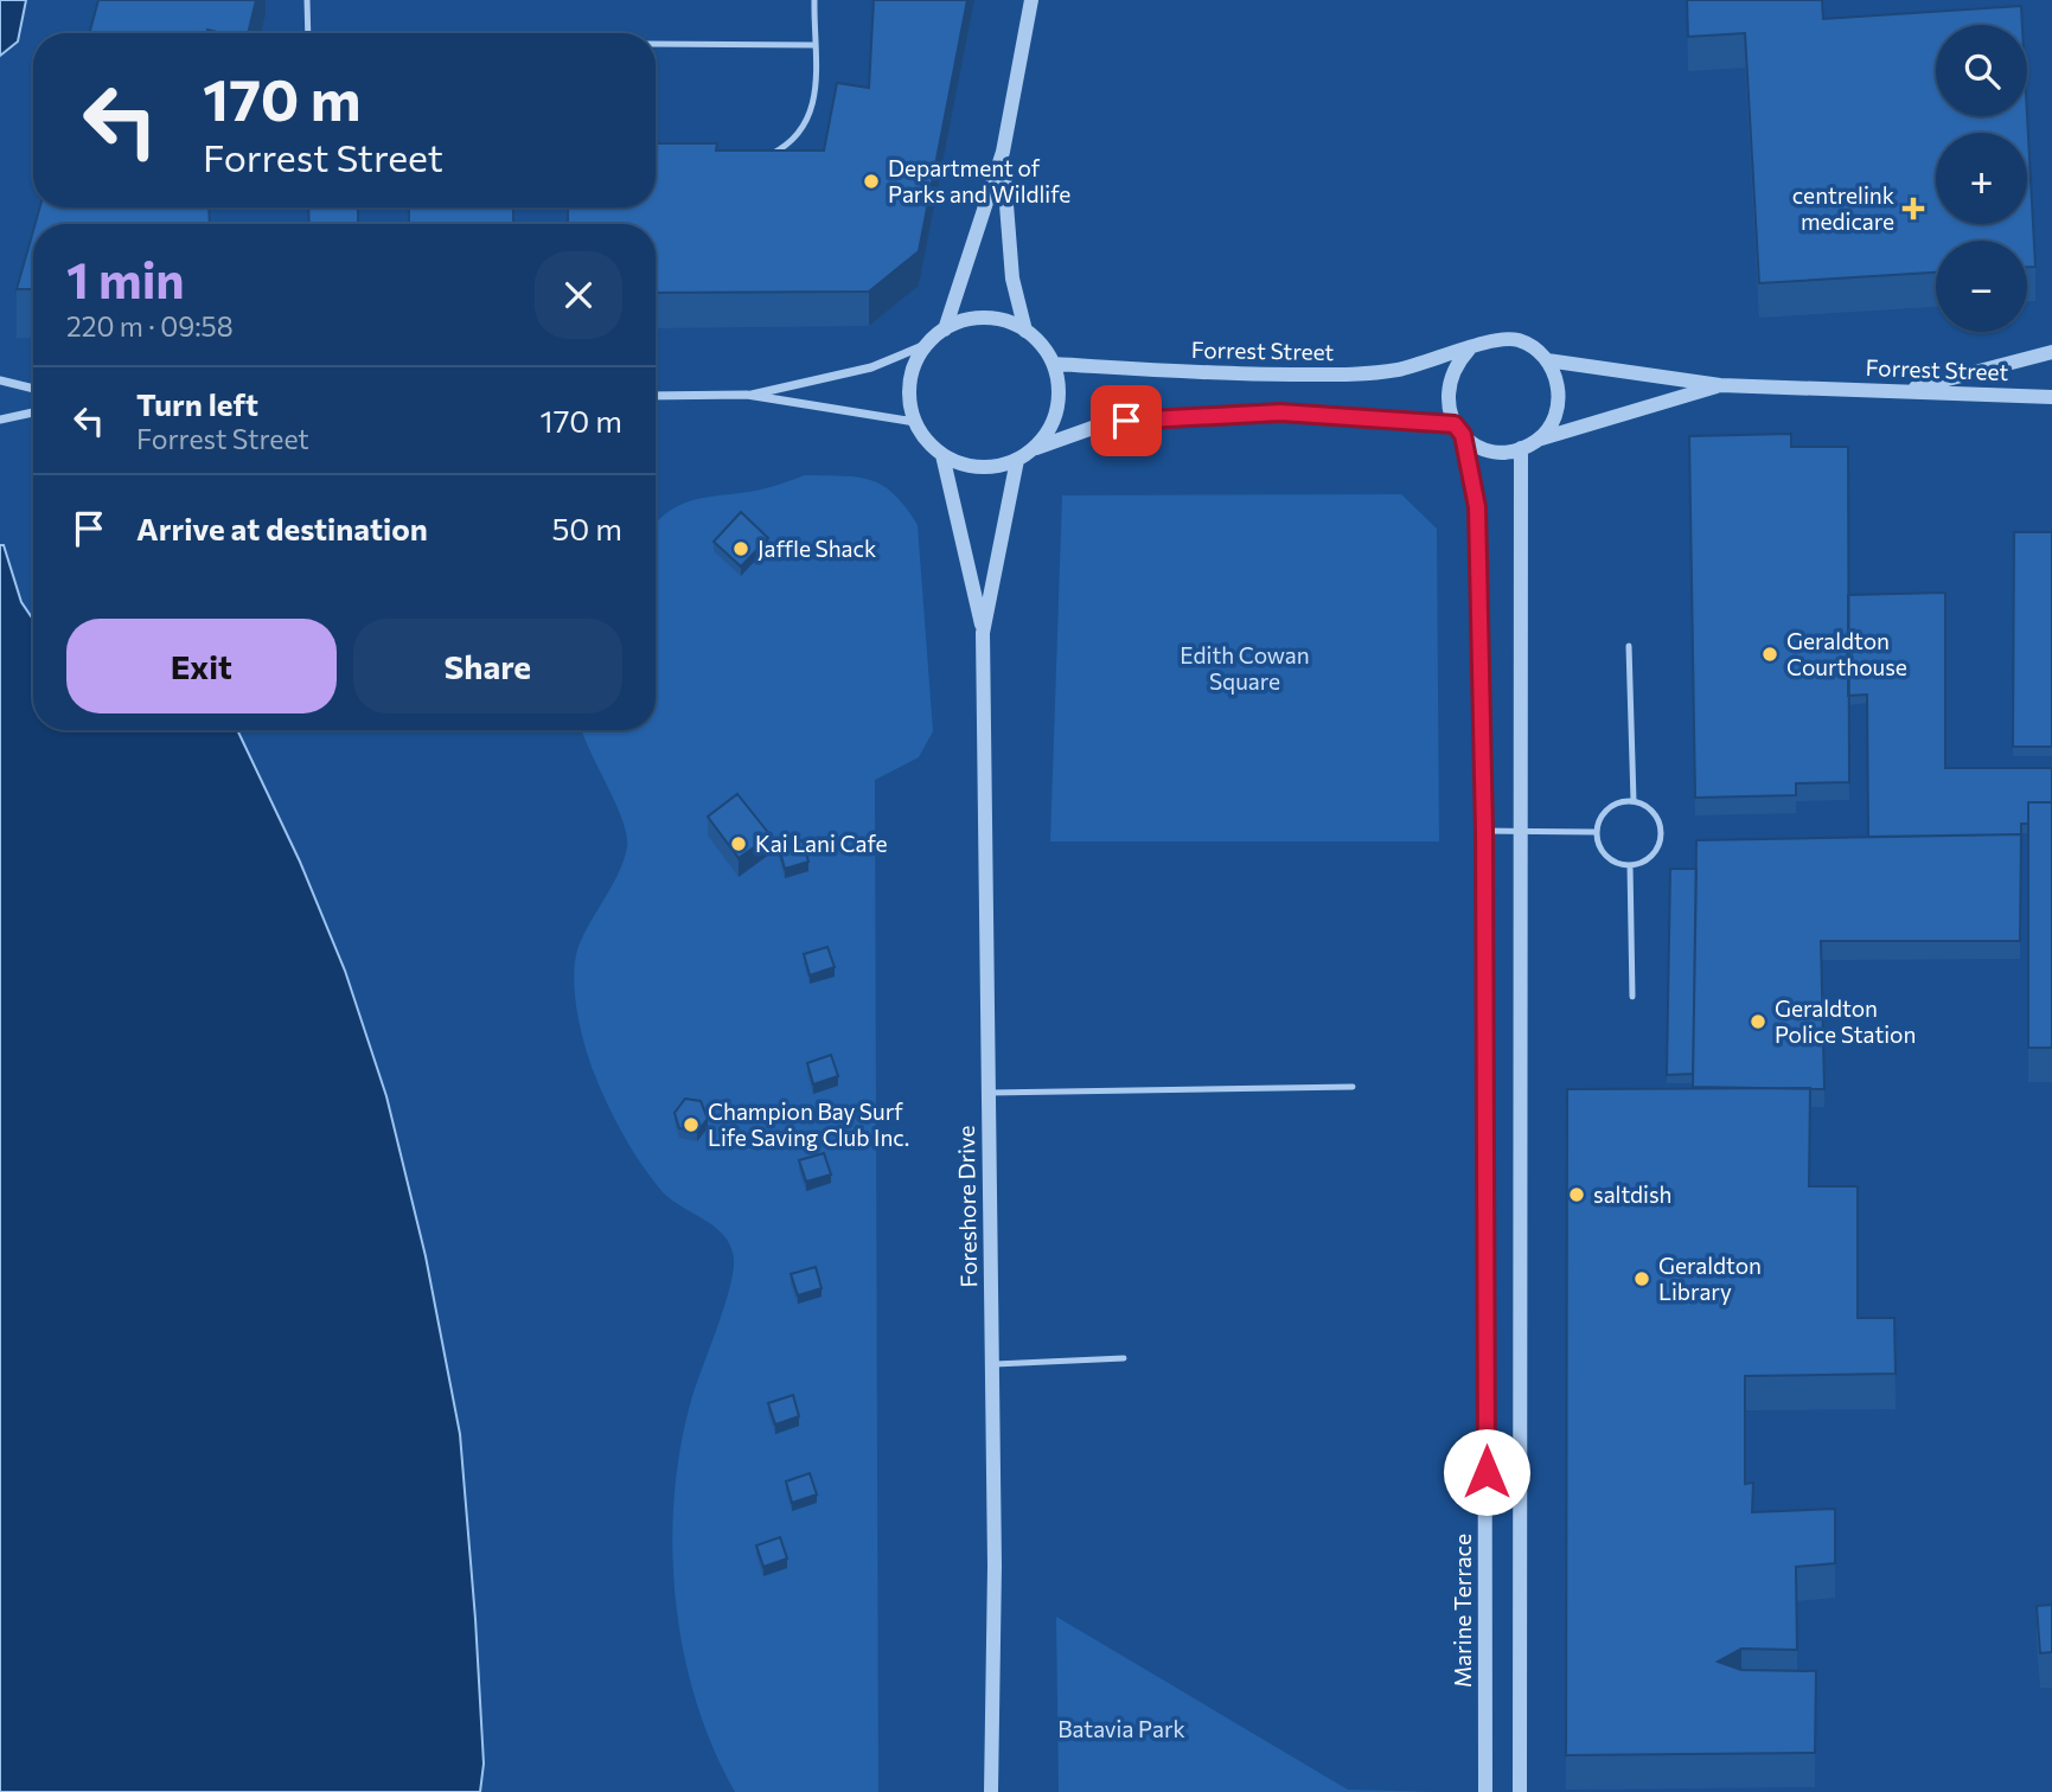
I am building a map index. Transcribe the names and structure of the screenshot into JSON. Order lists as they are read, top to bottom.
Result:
{
  "streets": {
    "street": ["Forrest Street", "Foreshore Drive", "Marine Terrace"]
  },
  "crossings": [
    ["Forrest Street", "Foreshore Drive"],
    ["Forrest Street", "Marine Terrace"]
  ],
  "parks": ["Edith Cowan Square", "Batavia Park"],
  "places": {
    "other": [
      "Department of Parks and Wildlife",
      "Jaffle Shack",
      "Geraldton Courthouse",
      "Kai Lani Cafe",
      "Geraldton Police Station",
      "Champion Bay Surf Life Saving Club Inc.",
      "saltdish",
      "Geraldton Library"
    ],
    "health": ["centrelink medicare"]
  },
  "page": {
    "map_buttons": ["+", "−"],
    "turn": ["170 m", "Forrest Street"],
    "heading": ["1 min", "220 m · 09:58"],
    "list": [
      {
        "name": "Turn left",
        "note": "Forrest Street",
        "value": "170 m"
      },
      {
        "name": "Arrive at destination",
        "value": "50 m"
      }
    ],
    "buttons": ["Exit", "Share"]
  }
}
